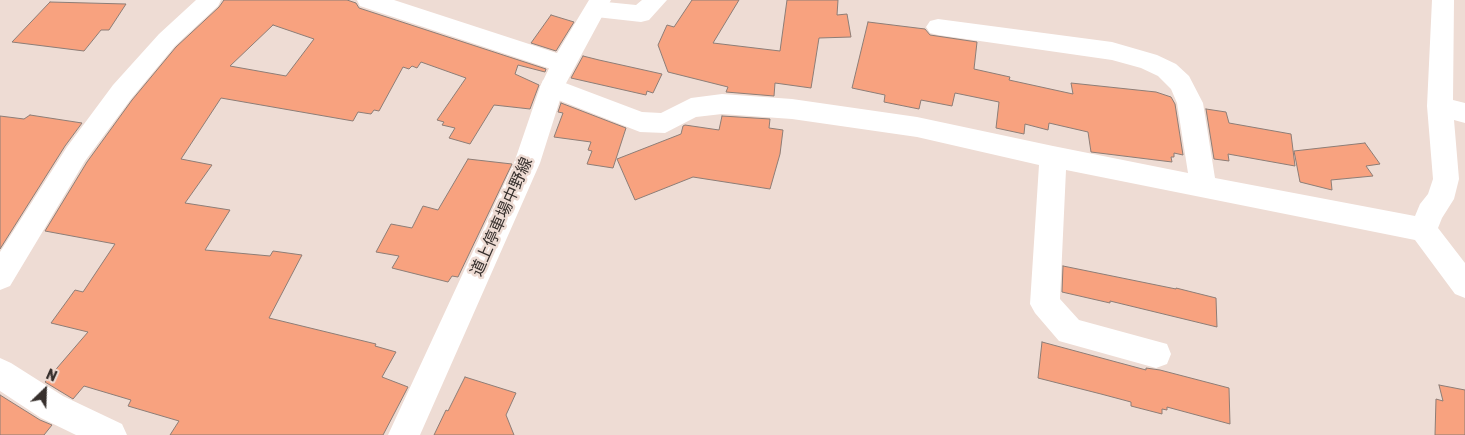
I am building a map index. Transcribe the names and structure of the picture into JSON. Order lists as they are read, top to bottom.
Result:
{
  "streets": {
    "street": ["道上停車場中野線"]
  },
  "north": "top right"
}
